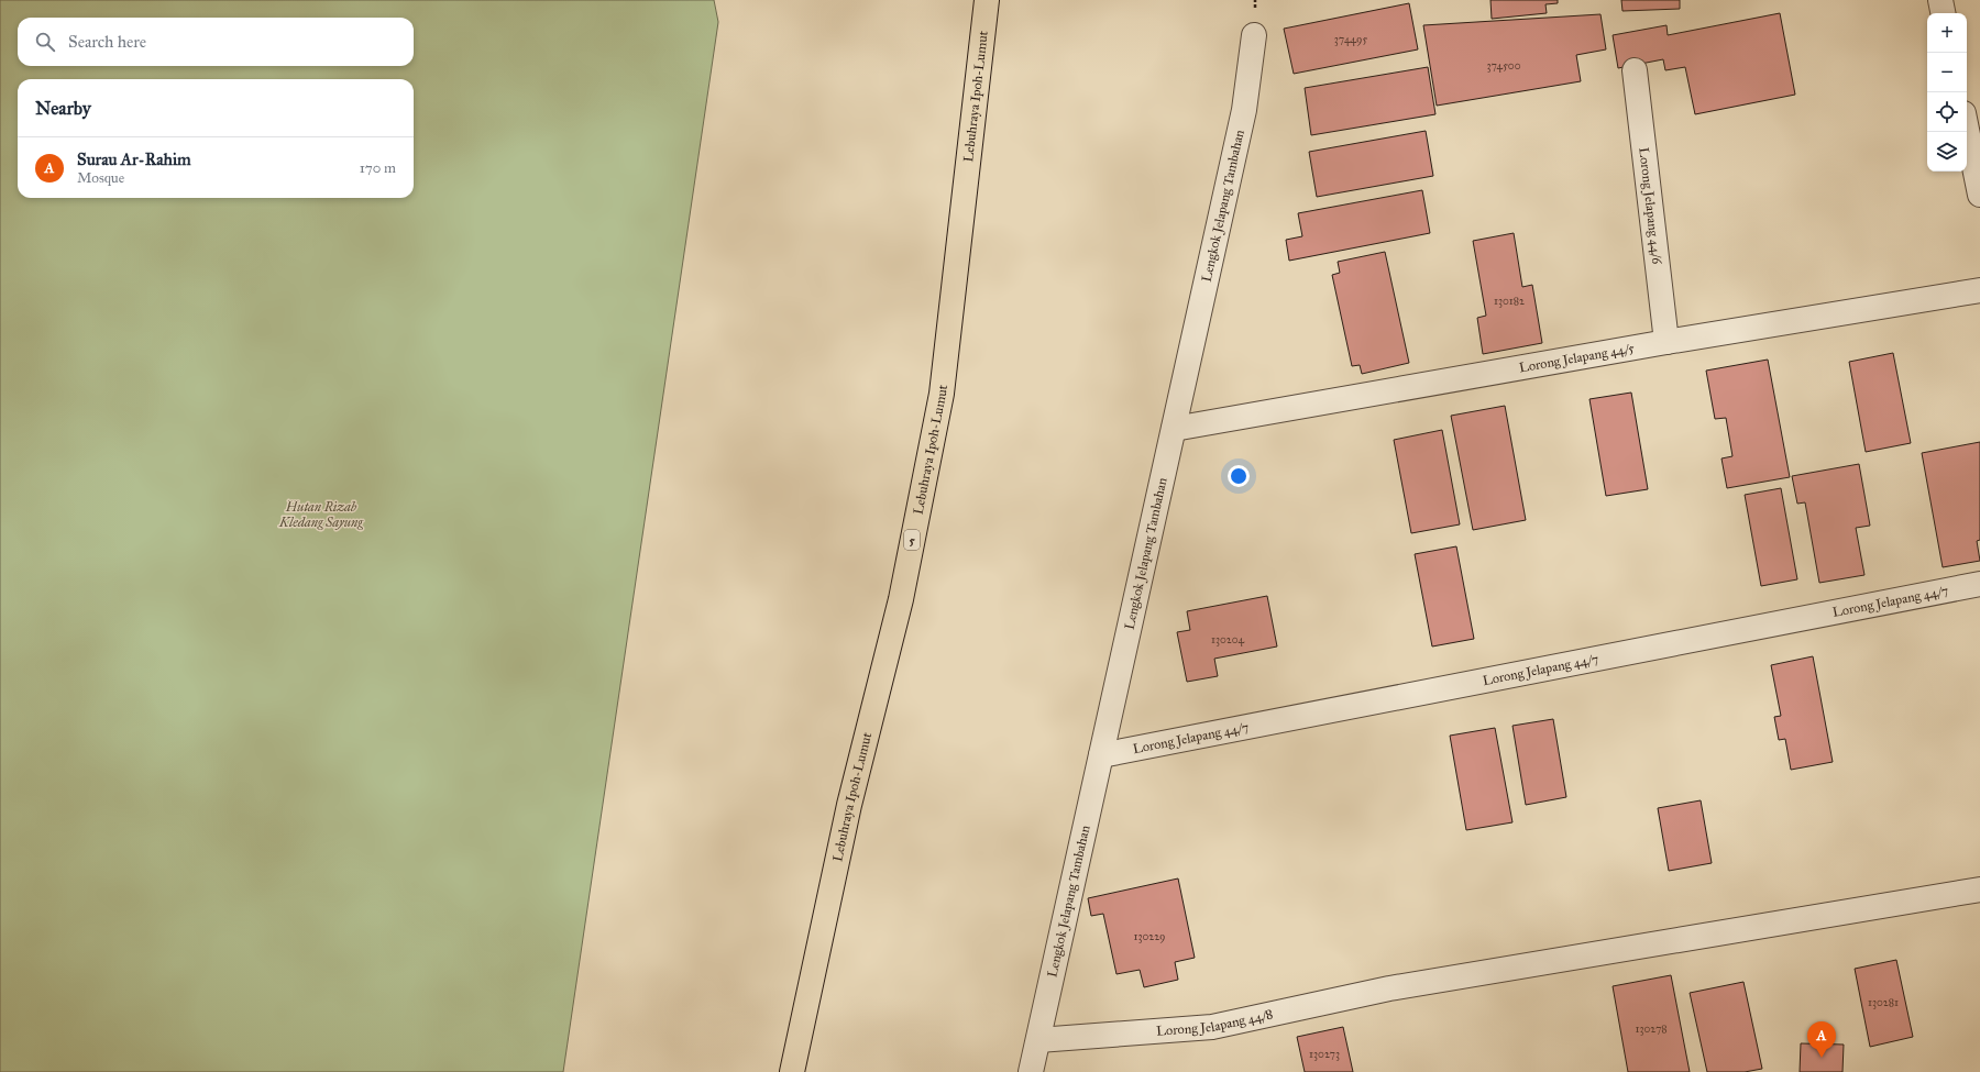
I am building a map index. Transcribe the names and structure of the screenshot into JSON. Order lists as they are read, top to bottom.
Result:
{
  "streets": {
    "highway": ["Lebuhraya Ipoh-Lumut", "5"],
    "street": [
      "Lengkok Jelapang Tambahan",
      "Lorong Jelapang 44/6",
      "Lorong Jelapang 44/5",
      "Lorong Jelapang 44/7",
      "Lorong Jelapang 44/8"
    ]
  },
  "crossings": [
    ["Lengkok Jelapang Tambahan", "Lorong Jelapang 44/5"],
    ["Lengkok Jelapang Tambahan", "Lorong Jelapang 44/7"],
    ["Lengkok Jelapang Tambahan", "Lorong Jelapang 44/8"],
    ["Lorong Jelapang 44/6", "Lorong Jelapang 44/5"]
  ],
  "parks": ["Hutan Rizab Kledang Sayung"],
  "house_numbers": [
    "374495",
    "374500",
    "130182",
    "130204",
    "130229",
    "130281",
    "130278",
    "130273"
  ],
  "page": {
    "map_buttons": ["+", "−"],
    "search": "Search here",
    "heading": "Nearby",
    "list": [
      {
        "mark": "A",
        "name": "Surau Ar-Rahim",
        "note": "Mosque",
        "value": "170 m"
      }
    ],
    "pins": "A"
  }
}
